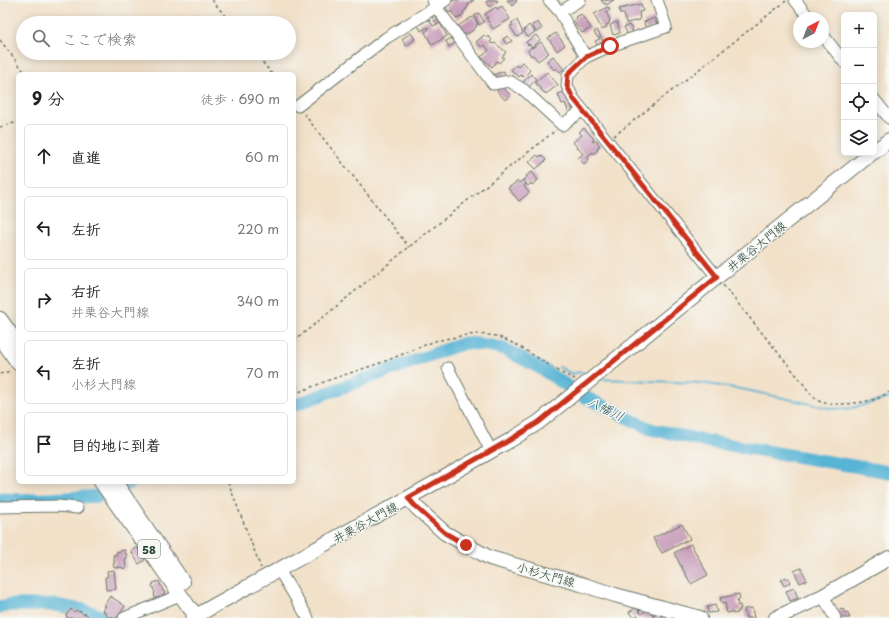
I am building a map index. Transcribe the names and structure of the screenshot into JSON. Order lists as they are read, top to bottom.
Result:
{
  "streets": {
    "main road": ["井栗谷大門線", "58", "小杉大門線"]
  },
  "crossings": [
    ["井栗谷大門線", "58"],
    ["井栗谷大門線", "小杉大門線"]
  ],
  "water": ["八幡川"],
  "north": "top right",
  "page": {
    "map_buttons": ["+", "−"],
    "search": "ここで検索",
    "heading": ["9 分", "徒歩 · 690 m"],
    "list": [
      ["直進", "60 m"],
      ["左折", "220 m"],
      ["右折", "井栗谷大門線", "340 m"],
      ["左折", "小杉大門線", "70 m"],
      "目的地に到着"
    ]
  }
}
